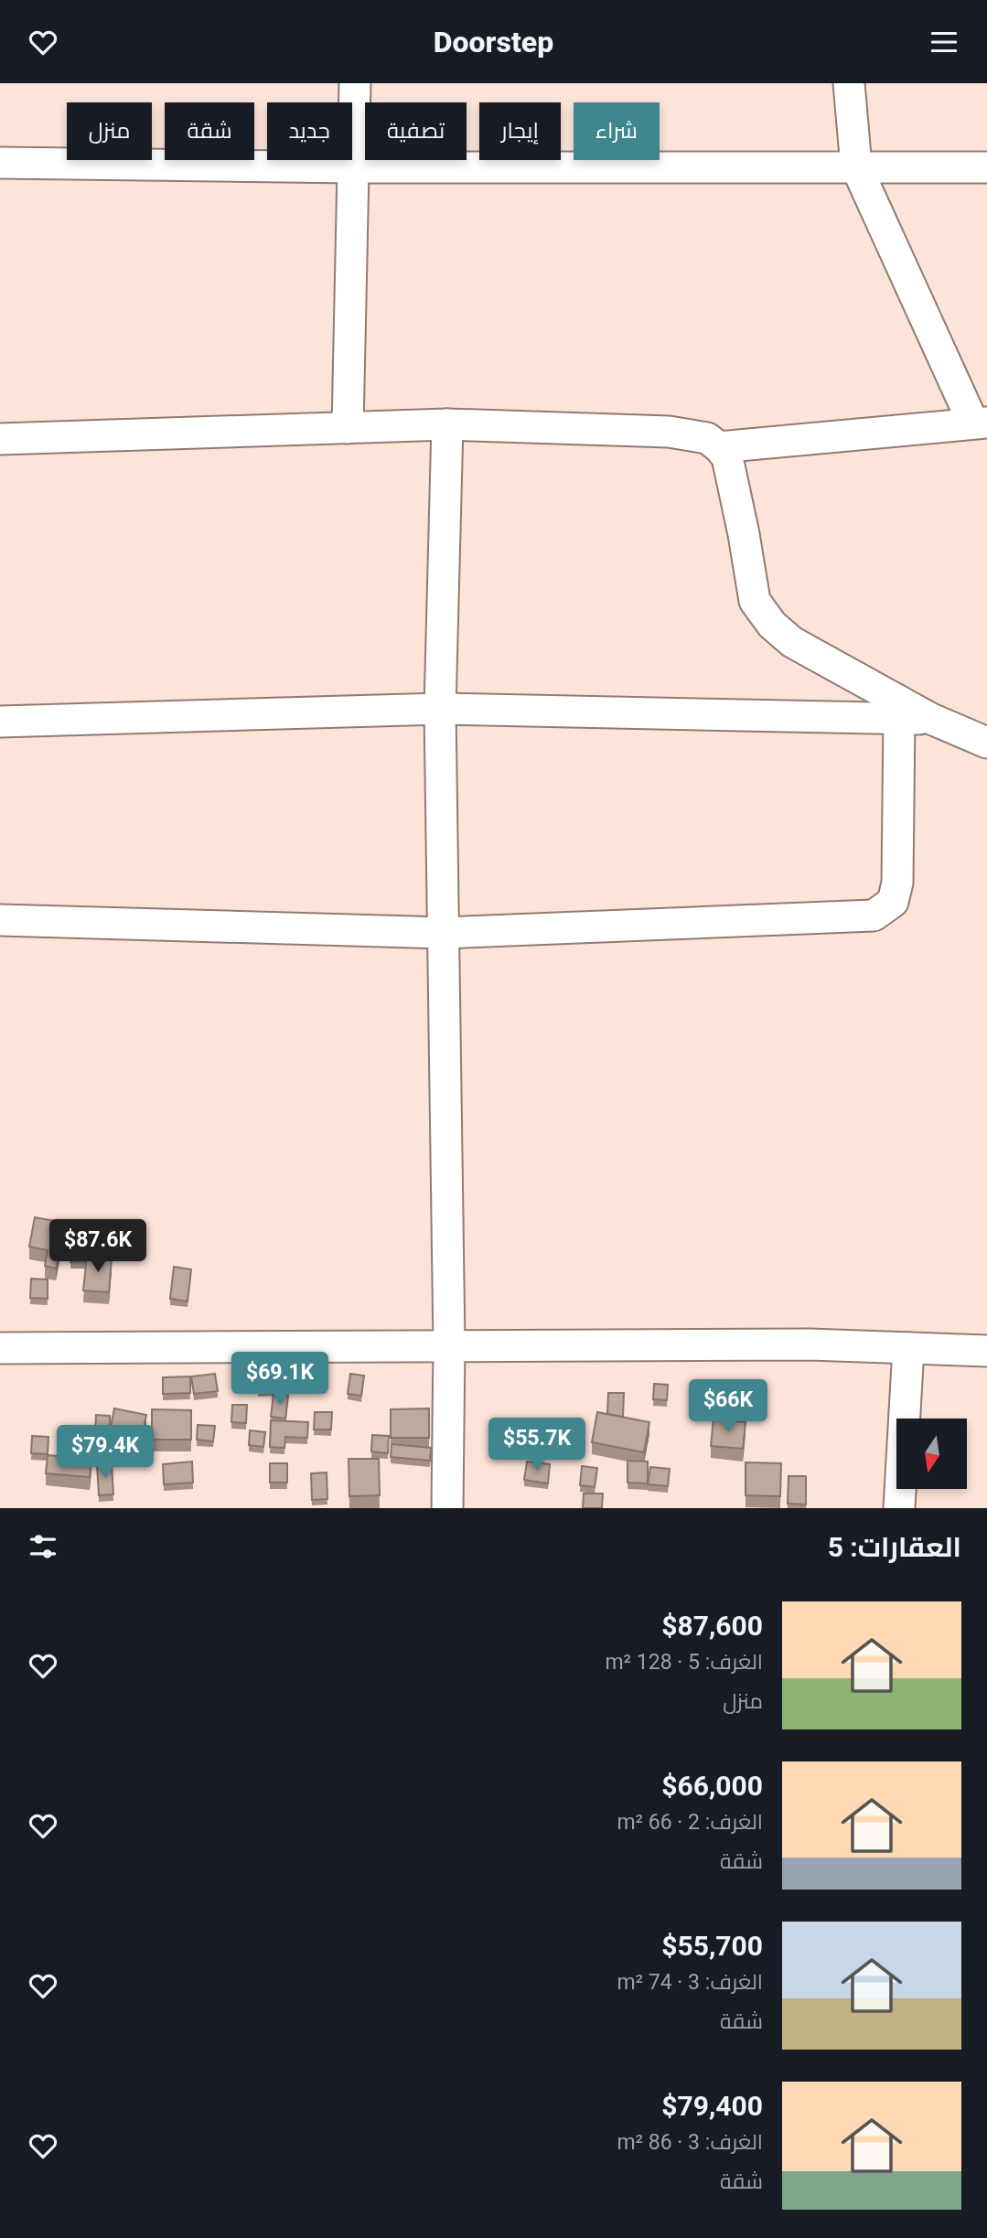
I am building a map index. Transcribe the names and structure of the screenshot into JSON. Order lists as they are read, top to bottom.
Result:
{
  "north": "bottom",
  "page": {
    "header": "Doorstep",
    "chip": [
      "شراء",
      "إيجار",
      "تصفية",
      "جديد",
      "شقة",
      "منزل"
    ],
    "price": [
      "$87.6K",
      "$69.1K",
      "$66K",
      "$55.7K",
      "$79.4K"
    ],
    "heading": "العقارات: 5",
    "list": [
      {
        "name": "$87,600",
        "note": "الغرف: 5 · 128 m² · منزل"
      },
      {
        "name": "$66,000",
        "note": "الغرف: 2 · 66 m² · شقة"
      },
      {
        "name": "$55,700",
        "note": "الغرف: 3 · 74 m² · شقة"
      },
      {
        "name": "$79,400",
        "note": "الغرف: 3 · 86 m² · شقة"
      }
    ]
  }
}
